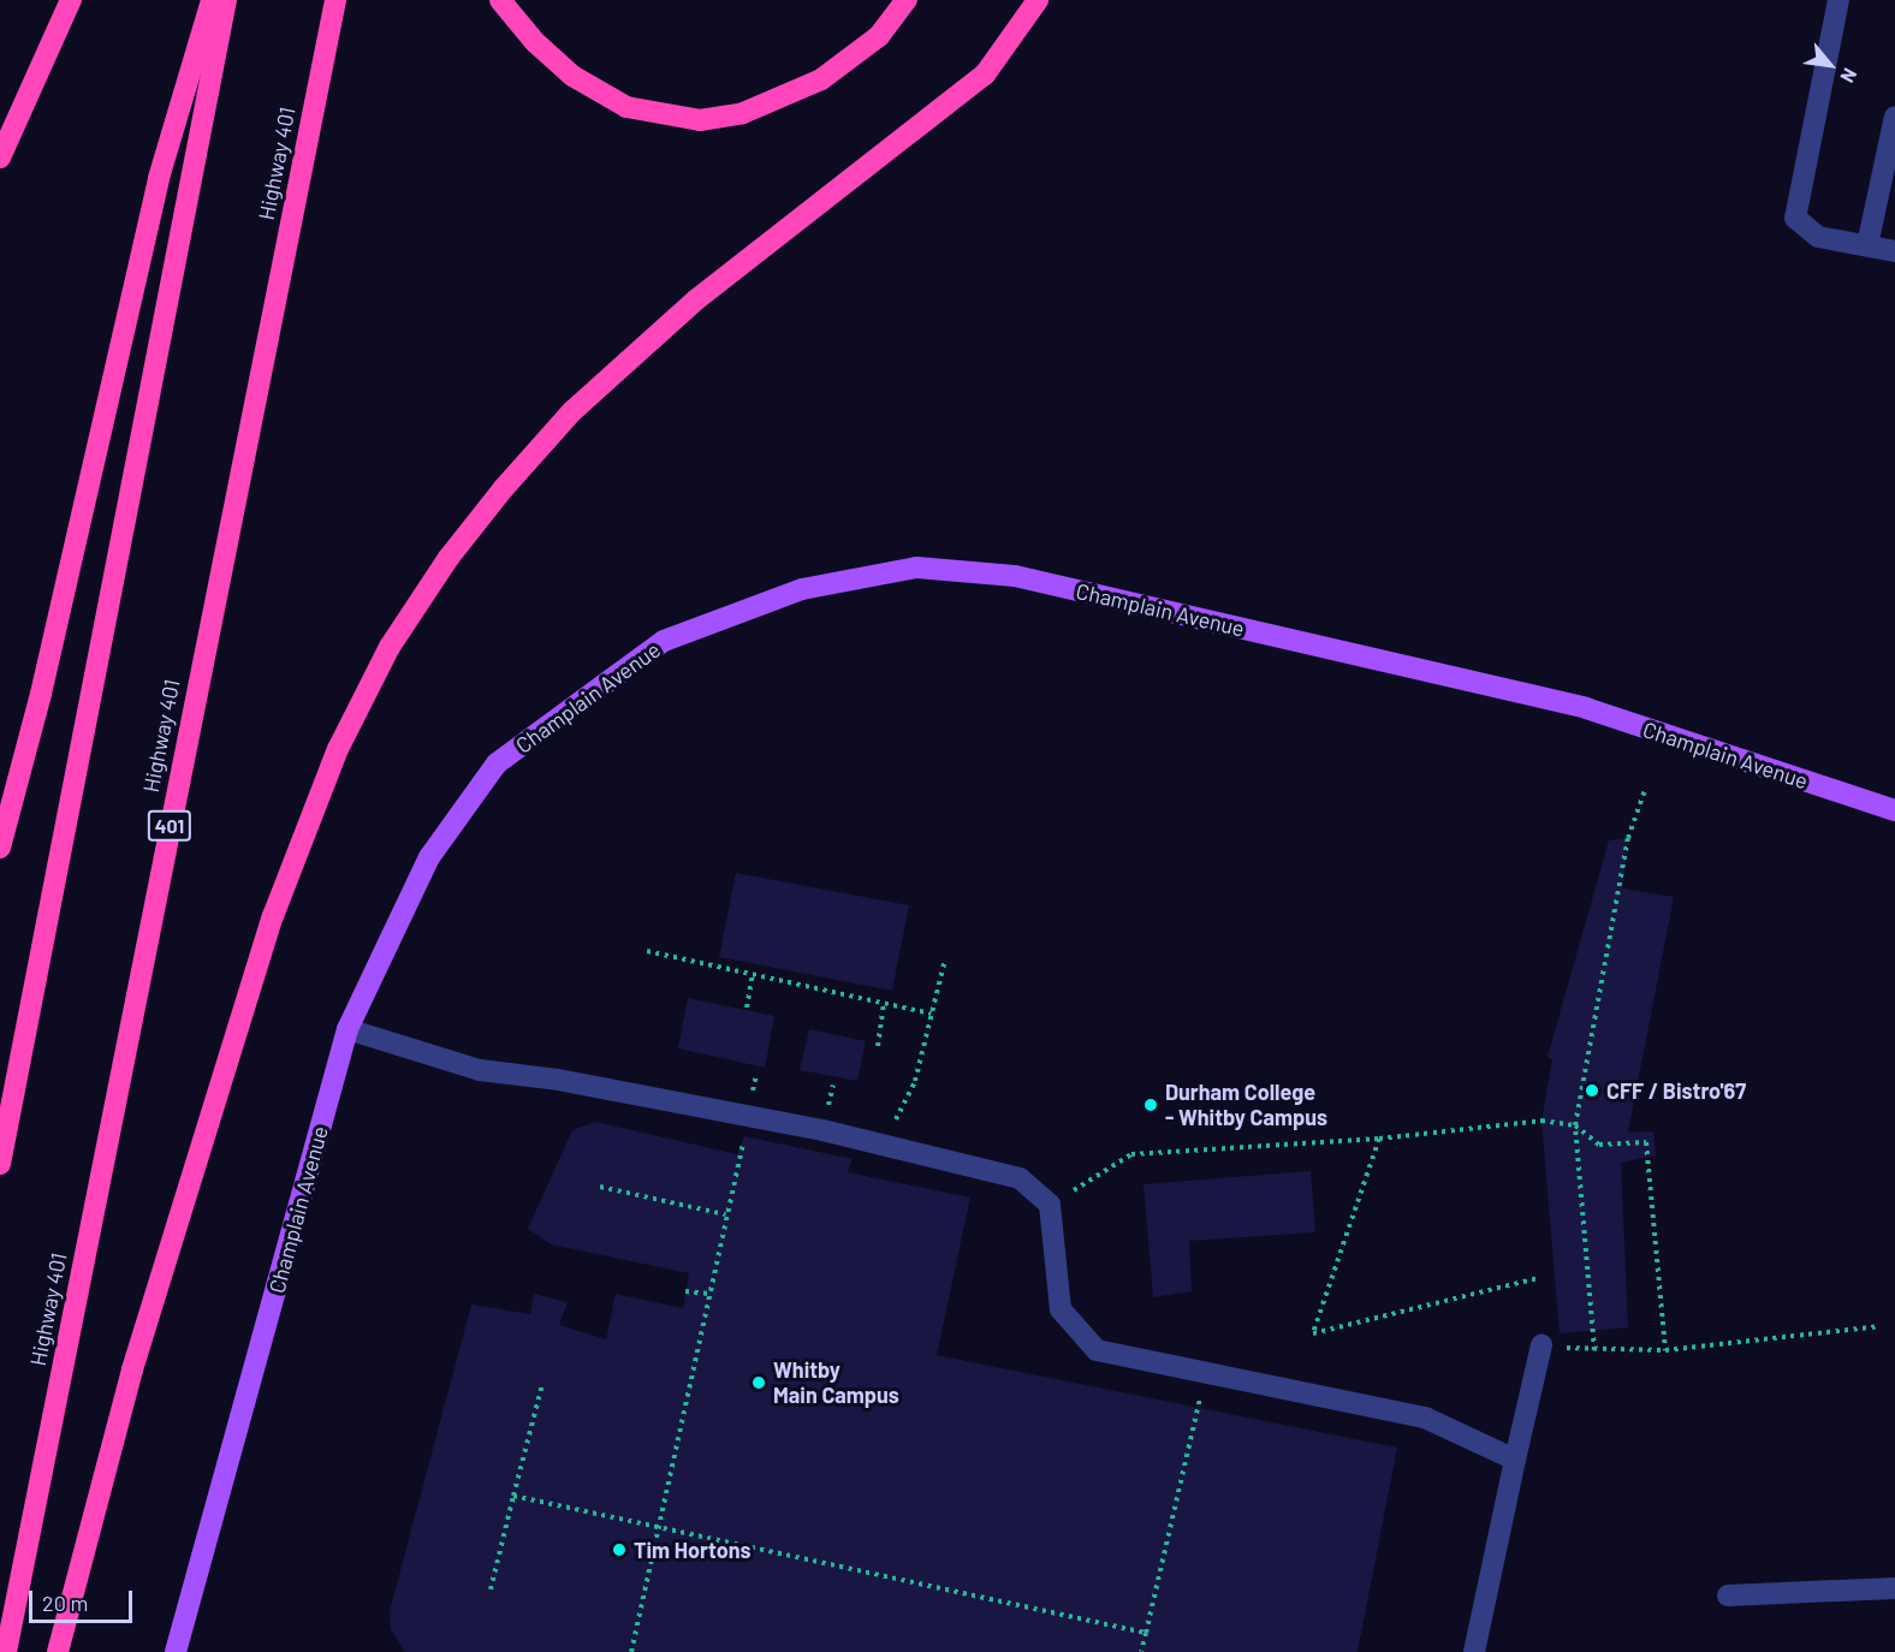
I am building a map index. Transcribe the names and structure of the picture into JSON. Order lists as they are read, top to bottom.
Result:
{
  "streets": {
    "highway": ["Highway 401", "401"],
    "main road": ["Champlain Avenue"]
  },
  "places": [
    "CFF / Bistro'67",
    "Durham College - Whitby Campus",
    "Whitby Main Campus",
    "Tim Hortons"
  ],
  "scale_bar": "20 m",
  "north": "bottom right"
}
